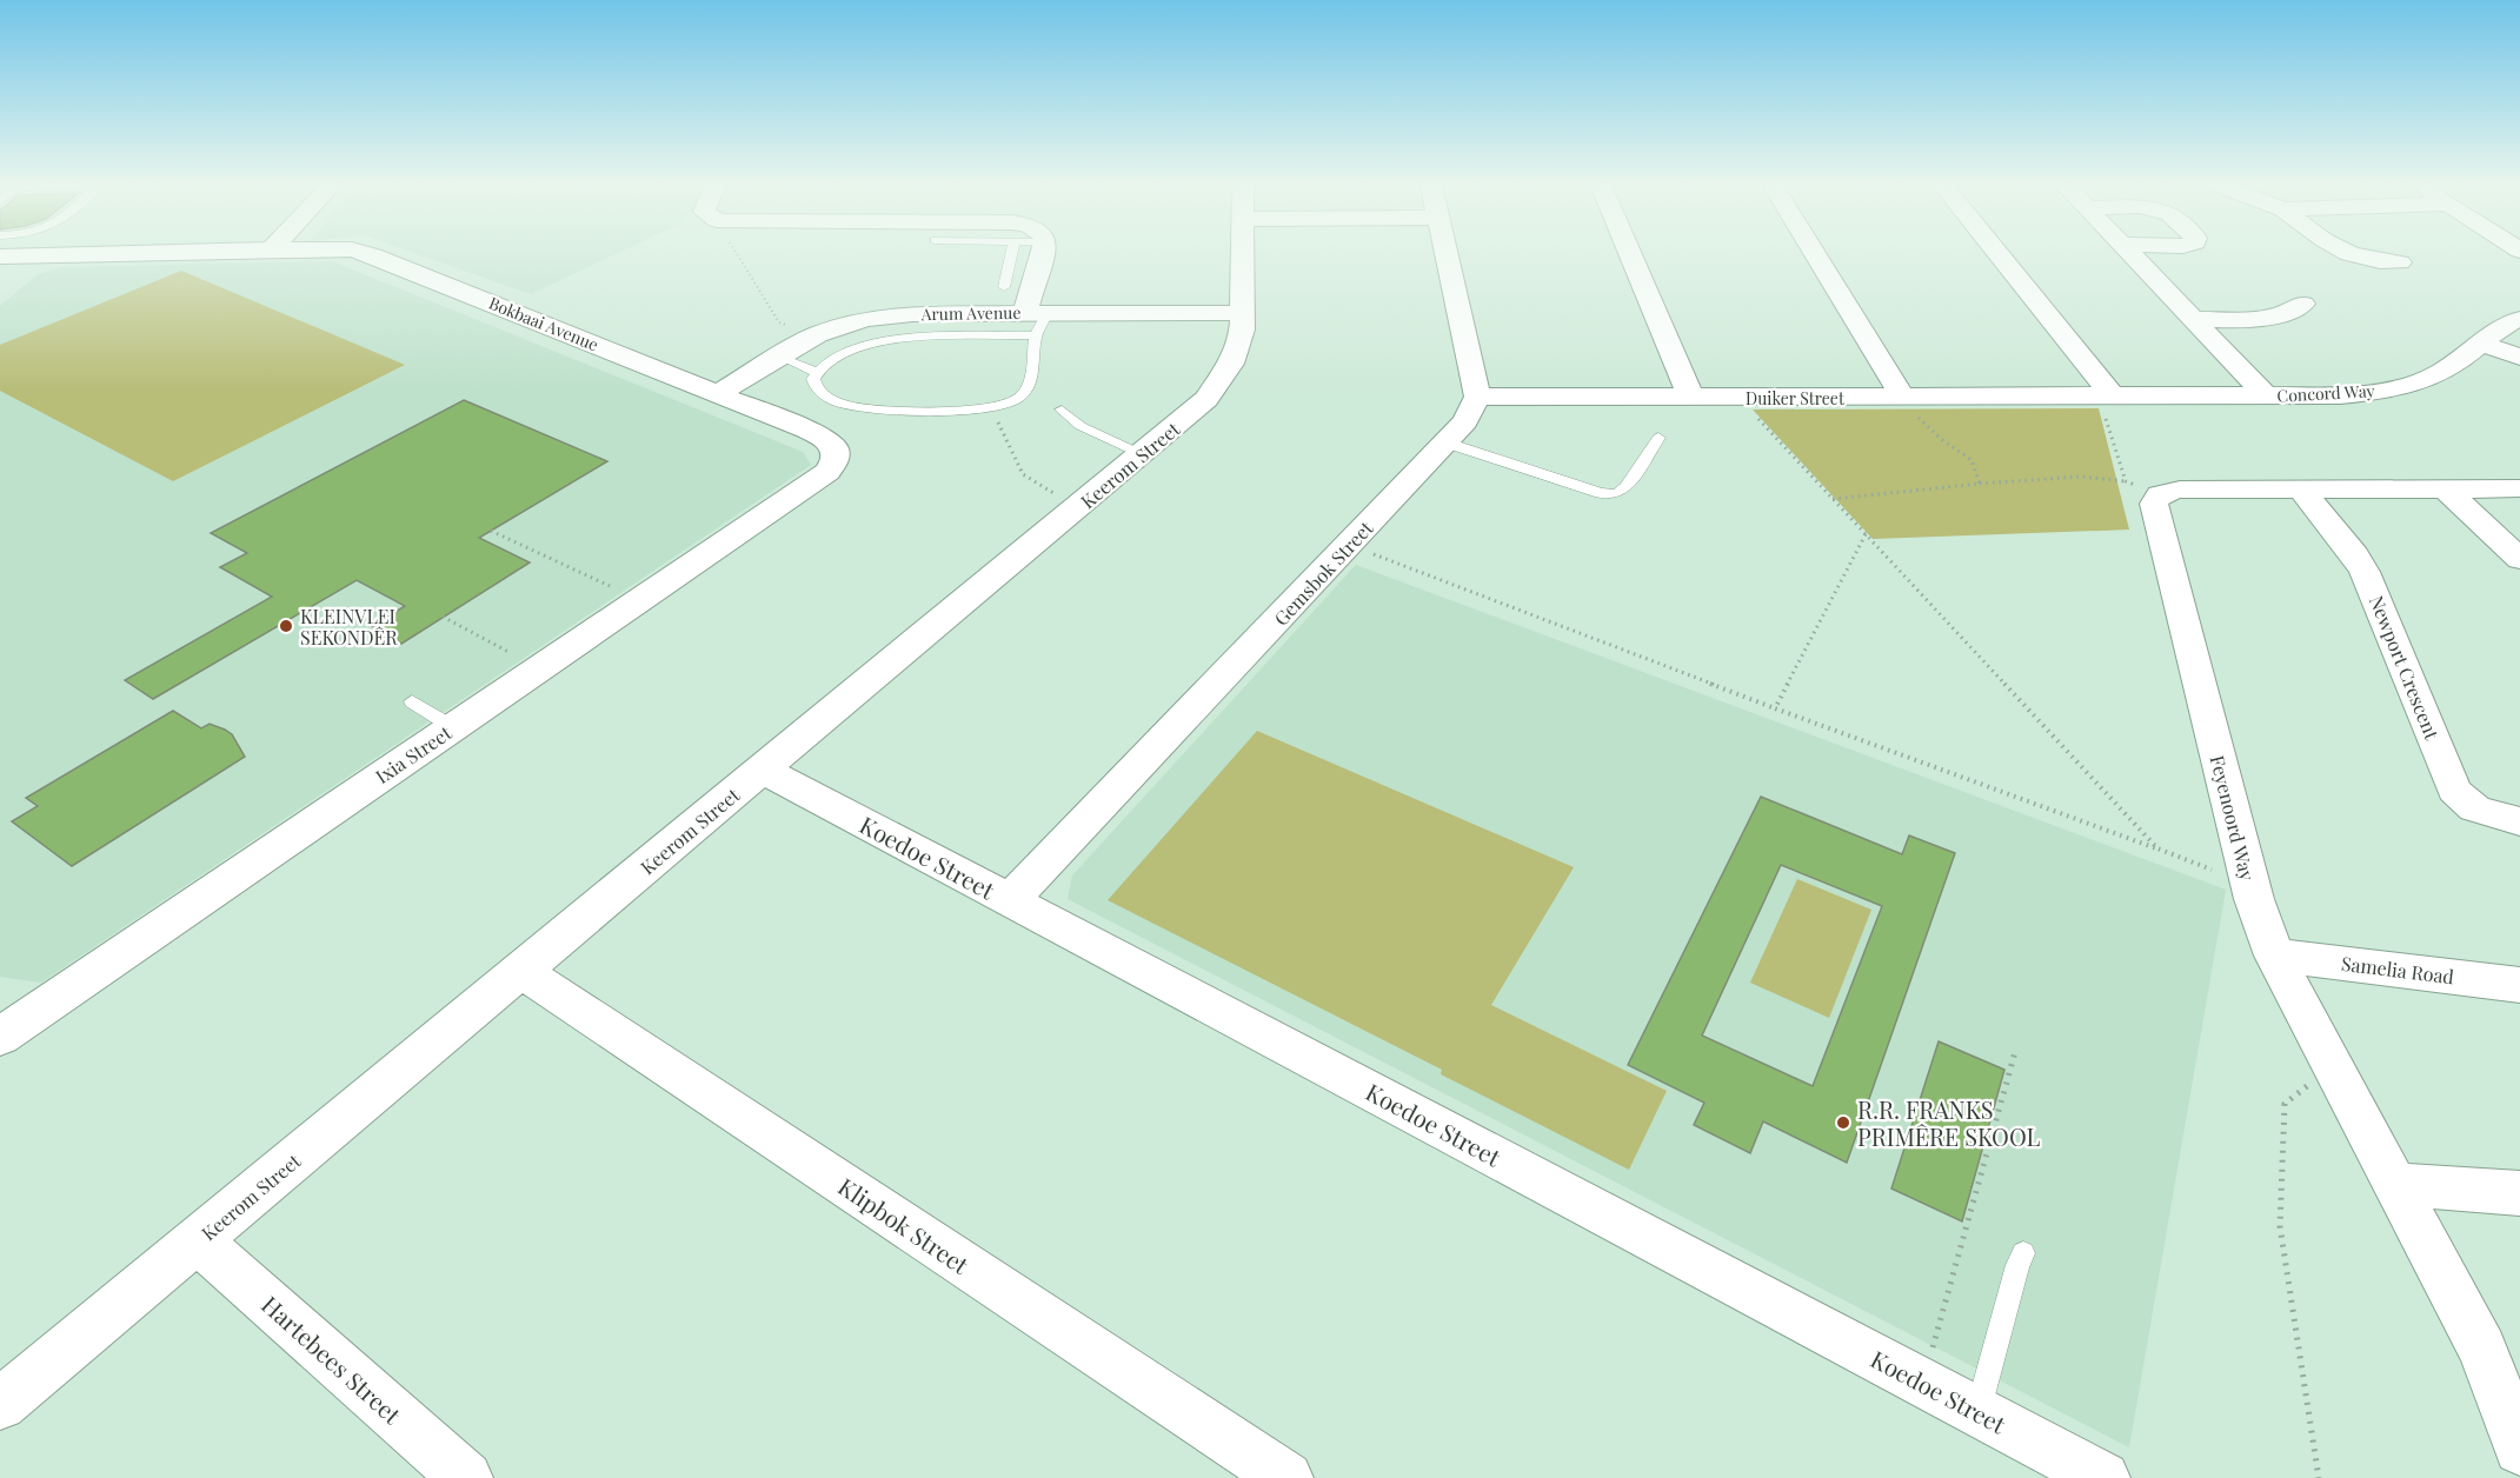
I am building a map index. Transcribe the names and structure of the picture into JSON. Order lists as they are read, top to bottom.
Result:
{
  "streets": {
    "street": [
      "Arum Avenue",
      "Bokbaai Avenue",
      "Concord Way",
      "Duiker Street",
      "Keerom Street",
      "Gemsbok Street",
      "Newport Crescent",
      "Ixia Street",
      "Feyenoord Way",
      "Koedoe Street",
      "Samelia Road",
      "Klipbok Street",
      "Hartebees Street"
    ]
  },
  "crossings": [
    ["Arum Avenue", "Bokbaai Avenue"],
    ["Arum Avenue", "Keerom Street"],
    ["Bokbaai Avenue", "Ixia Street"],
    ["Concord Way", "Duiker Street"],
    ["Duiker Street", "Gemsbok Street"],
    ["Keerom Street", "Koedoe Street"],
    ["Keerom Street", "Klipbok Street"],
    ["Keerom Street", "Hartebees Street"],
    ["Gemsbok Street", "Koedoe Street"],
    ["Feyenoord Way", "Samelia Road"]
  ],
  "places": ["KLEINVLEI SEKONDÊR", "R.R. FRANKS PRIMÊRE SKOOL"]
}
